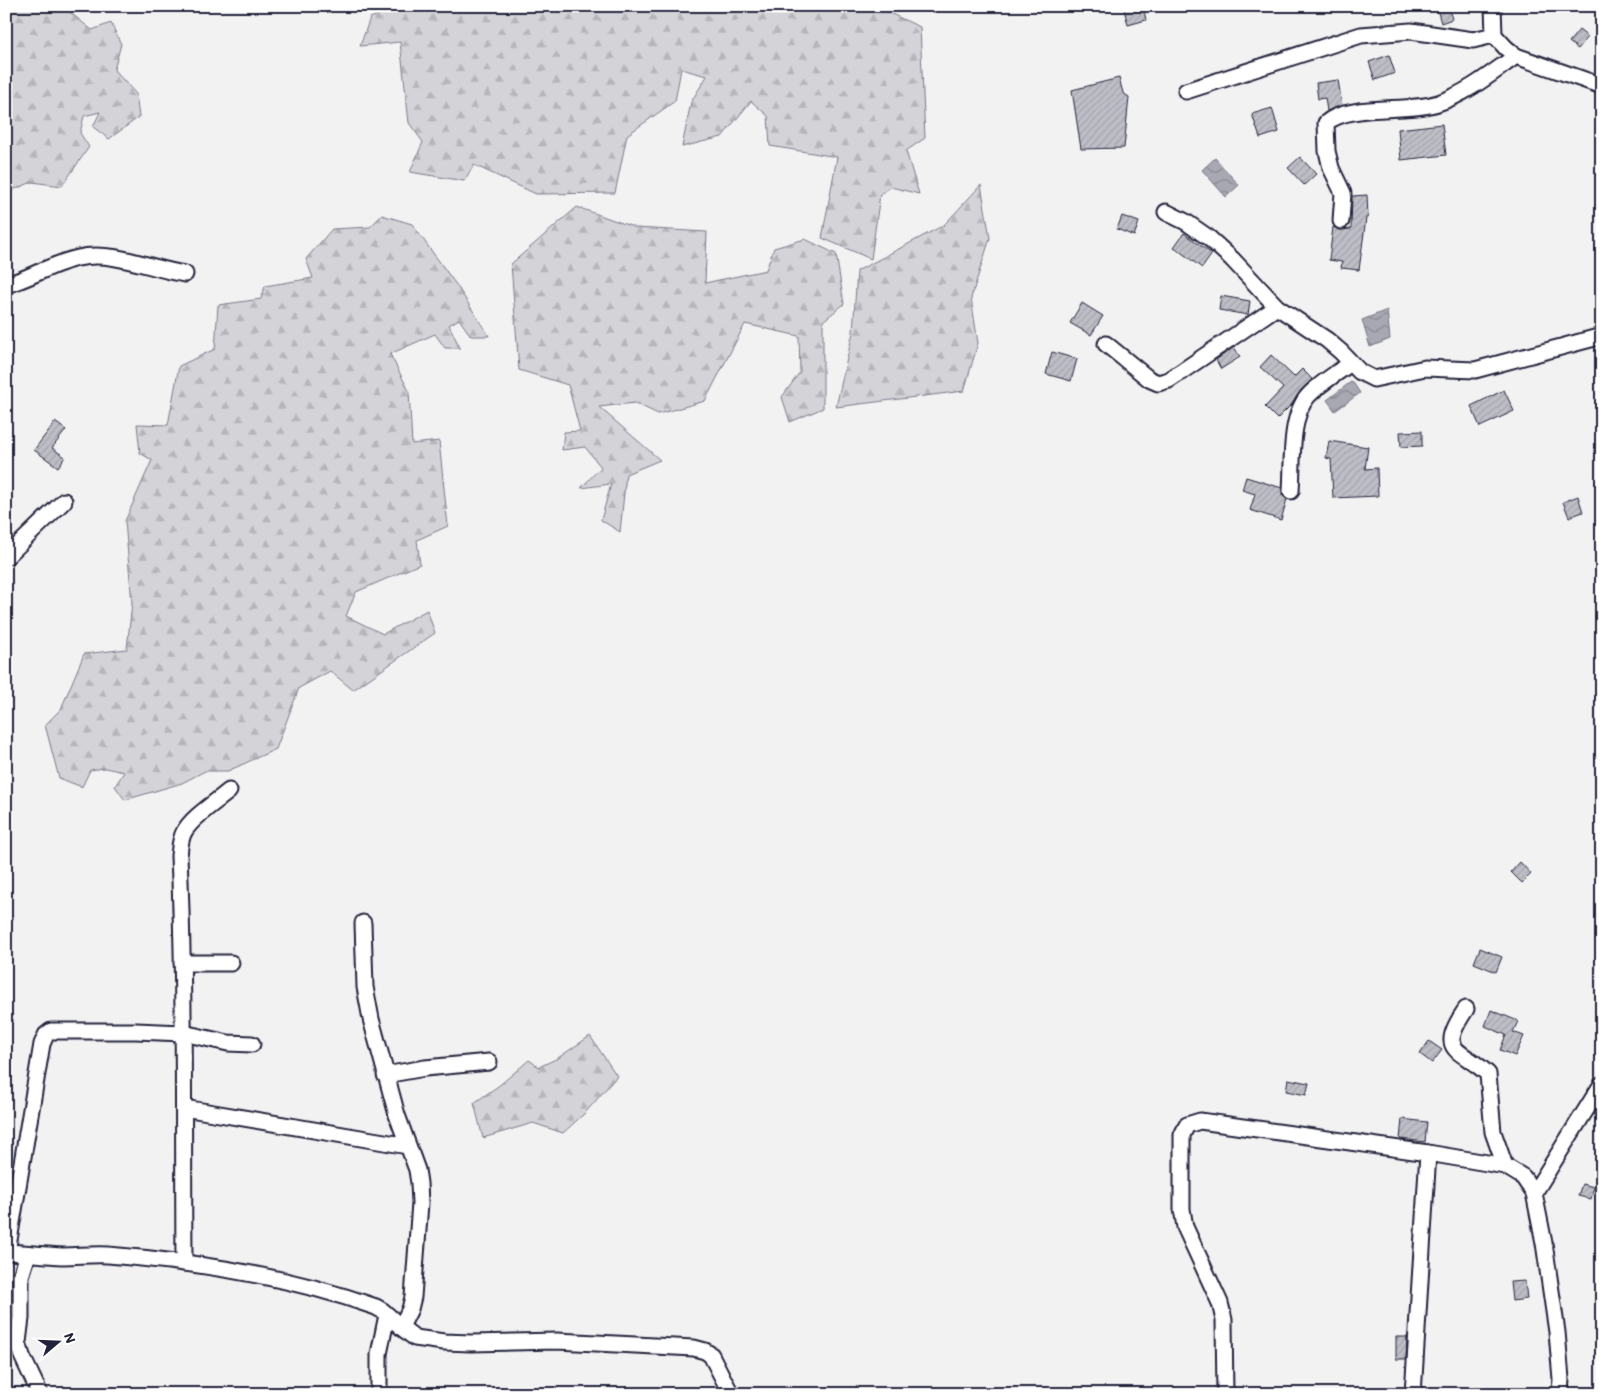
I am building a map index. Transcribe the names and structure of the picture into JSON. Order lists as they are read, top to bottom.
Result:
{
  "north": "right"
}
